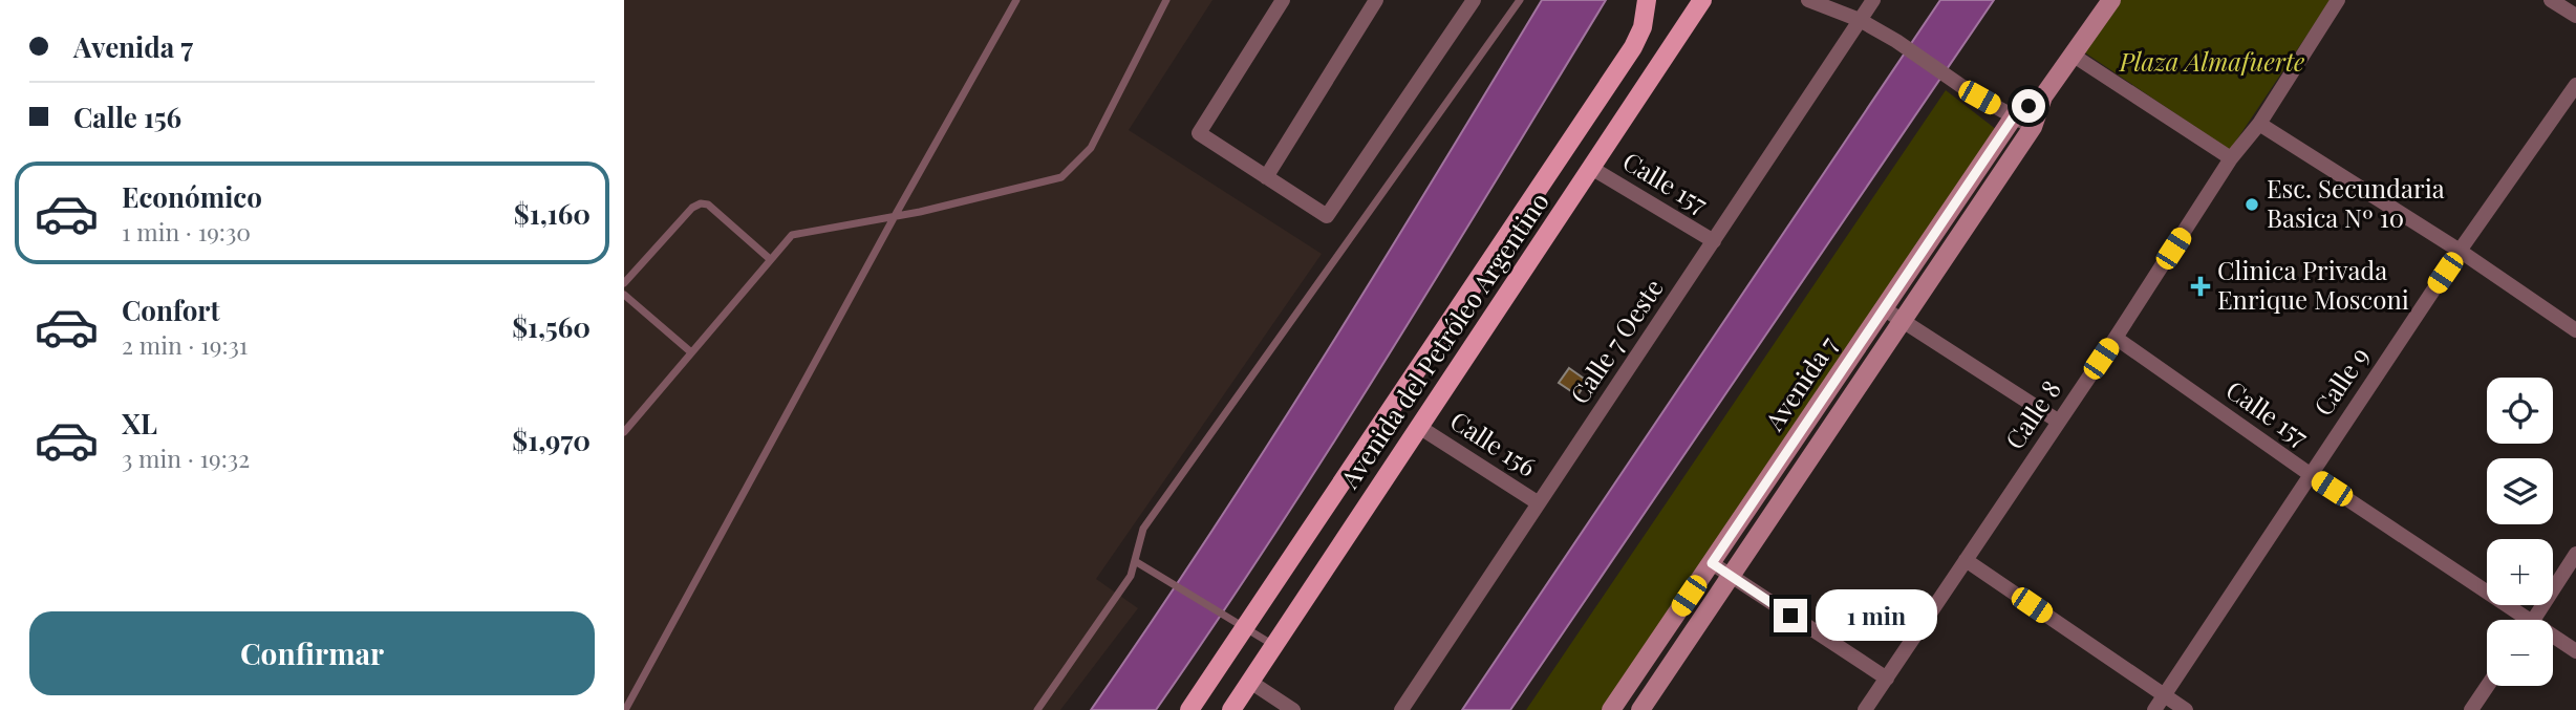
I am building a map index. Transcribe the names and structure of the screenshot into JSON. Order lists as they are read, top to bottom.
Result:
{
  "streets": {
    "main road": ["Avenida del Petróleo Argentino", "Avenida 7"],
    "street": [
      "Calle 157",
      "Calle 7 Oeste",
      "Calle 9",
      "Calle 8",
      "Calle 156"
    ]
  },
  "crossings": [
    ["Calle 157", "Avenida del Petróleo Argentino"],
    ["Calle 157", "Calle 7 Oeste"],
    ["Calle 157", "Calle 9"],
    ["Calle 157", "Calle 8"],
    ["Avenida del Petróleo Argentino", "Calle 156"],
    ["Calle 7 Oeste", "Calle 156"]
  ],
  "parks": ["Plaza Almafuerte"],
  "places": {
    "other": ["Esc. Secundaria Basica Nº 10"],
    "health": ["Clinica Privada Enrique Mosconi"]
  },
  "page": {
    "banner": ["Avenida 7", "Calle 156"],
    "list": [
      {
        "name": "Económico",
        "note": "1 min · 19:30",
        "value": "$1,160"
      },
      {
        "name": "Confort",
        "note": "2 min · 19:31",
        "value": "$1,560"
      },
      {
        "name": "XL",
        "note": "3 min · 19:32",
        "value": "$1,970"
      }
    ],
    "map_buttons": ["+", "−"],
    "bubble": "1 min",
    "buttons": "Confirmar"
  }
}
